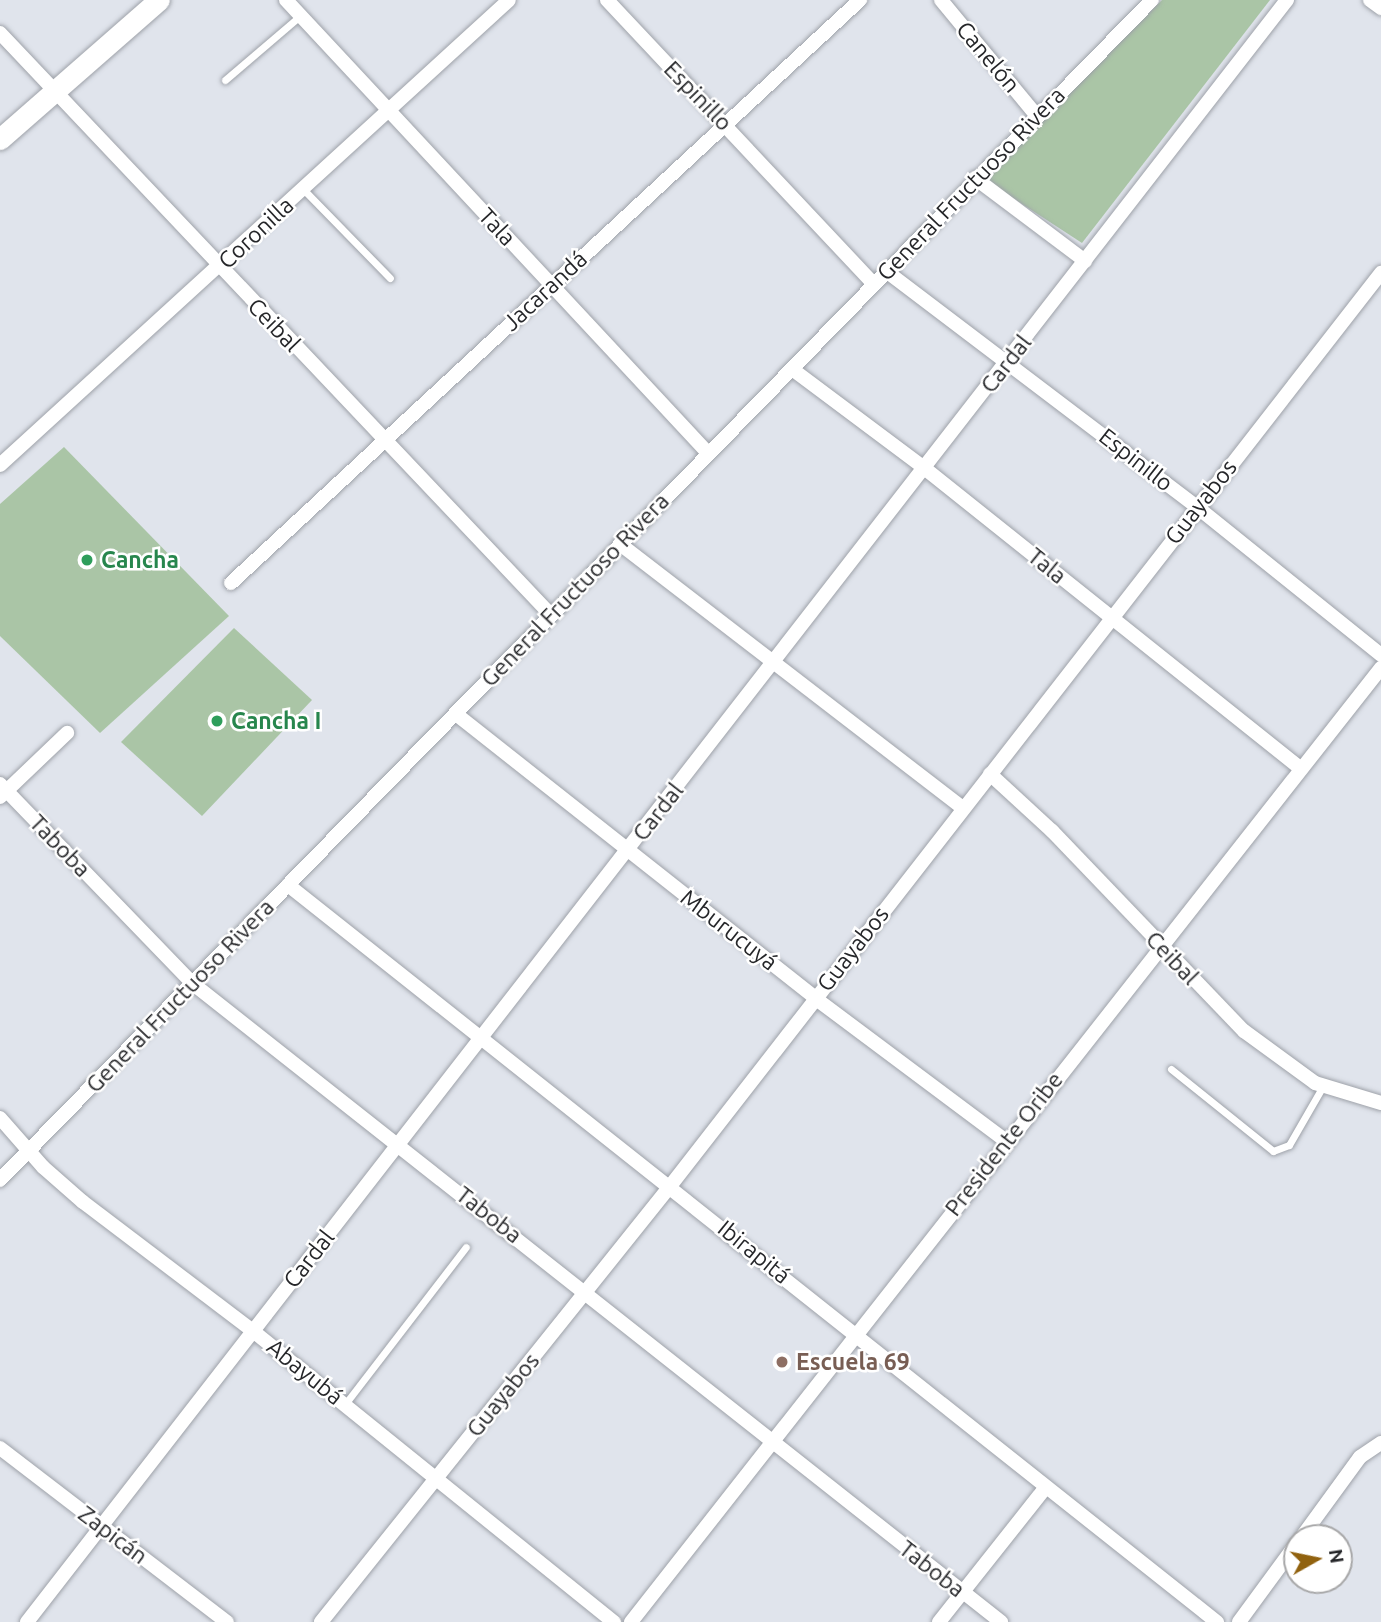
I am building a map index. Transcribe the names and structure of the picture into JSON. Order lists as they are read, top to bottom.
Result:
{
  "streets": {
    "street": [
      "Canelón",
      "Espinillo",
      "General Fructuoso Rivera",
      "Tala",
      "Coronilla",
      "Jacarandá",
      "Ceibal",
      "Cardal",
      "Guayabos",
      "Taboba",
      "Mburucuyá",
      "Presidente Oribe",
      "Ibirapitá",
      "Abayubá",
      "Zapicán"
    ]
  },
  "crossings": [
    ["Canelón", "General Fructuoso Rivera"],
    ["Espinillo", "General Fructuoso Rivera"],
    ["Espinillo", "Jacarandá"],
    ["Espinillo", "Cardal"],
    ["Espinillo", "Guayabos"],
    ["General Fructuoso Rivera", "Tala"],
    ["General Fructuoso Rivera", "Ceibal"],
    ["General Fructuoso Rivera", "Taboba"],
    ["General Fructuoso Rivera", "Mburucuyá"],
    ["General Fructuoso Rivera", "Ibirapitá"],
    ["General Fructuoso Rivera", "Abayubá"],
    ["Tala", "Coronilla"],
    ["Tala", "Jacarandá"],
    ["Tala", "Cardal"],
    ["Tala", "Guayabos"],
    ["Tala", "Presidente Oribe"],
    ["Coronilla", "Ceibal"],
    ["Jacarandá", "Ceibal"],
    ["Ceibal", "Guayabos"],
    ["Ceibal", "Presidente Oribe"],
    ["Cardal", "Taboba"],
    ["Cardal", "Mburucuyá"],
    ["Cardal", "Ibirapitá"],
    ["Cardal", "Abayubá"],
    ["Cardal", "Zapicán"],
    ["Guayabos", "Taboba"],
    ["Guayabos", "Mburucuyá"],
    ["Guayabos", "Ibirapitá"],
    ["Guayabos", "Abayubá"],
    ["Taboba", "Presidente Oribe"],
    ["Mburucuyá", "Presidente Oribe"],
    ["Presidente Oribe", "Ibirapitá"]
  ],
  "places": ["Cancha", "Cancha I", "Escuela 69"],
  "north": "right"
}
